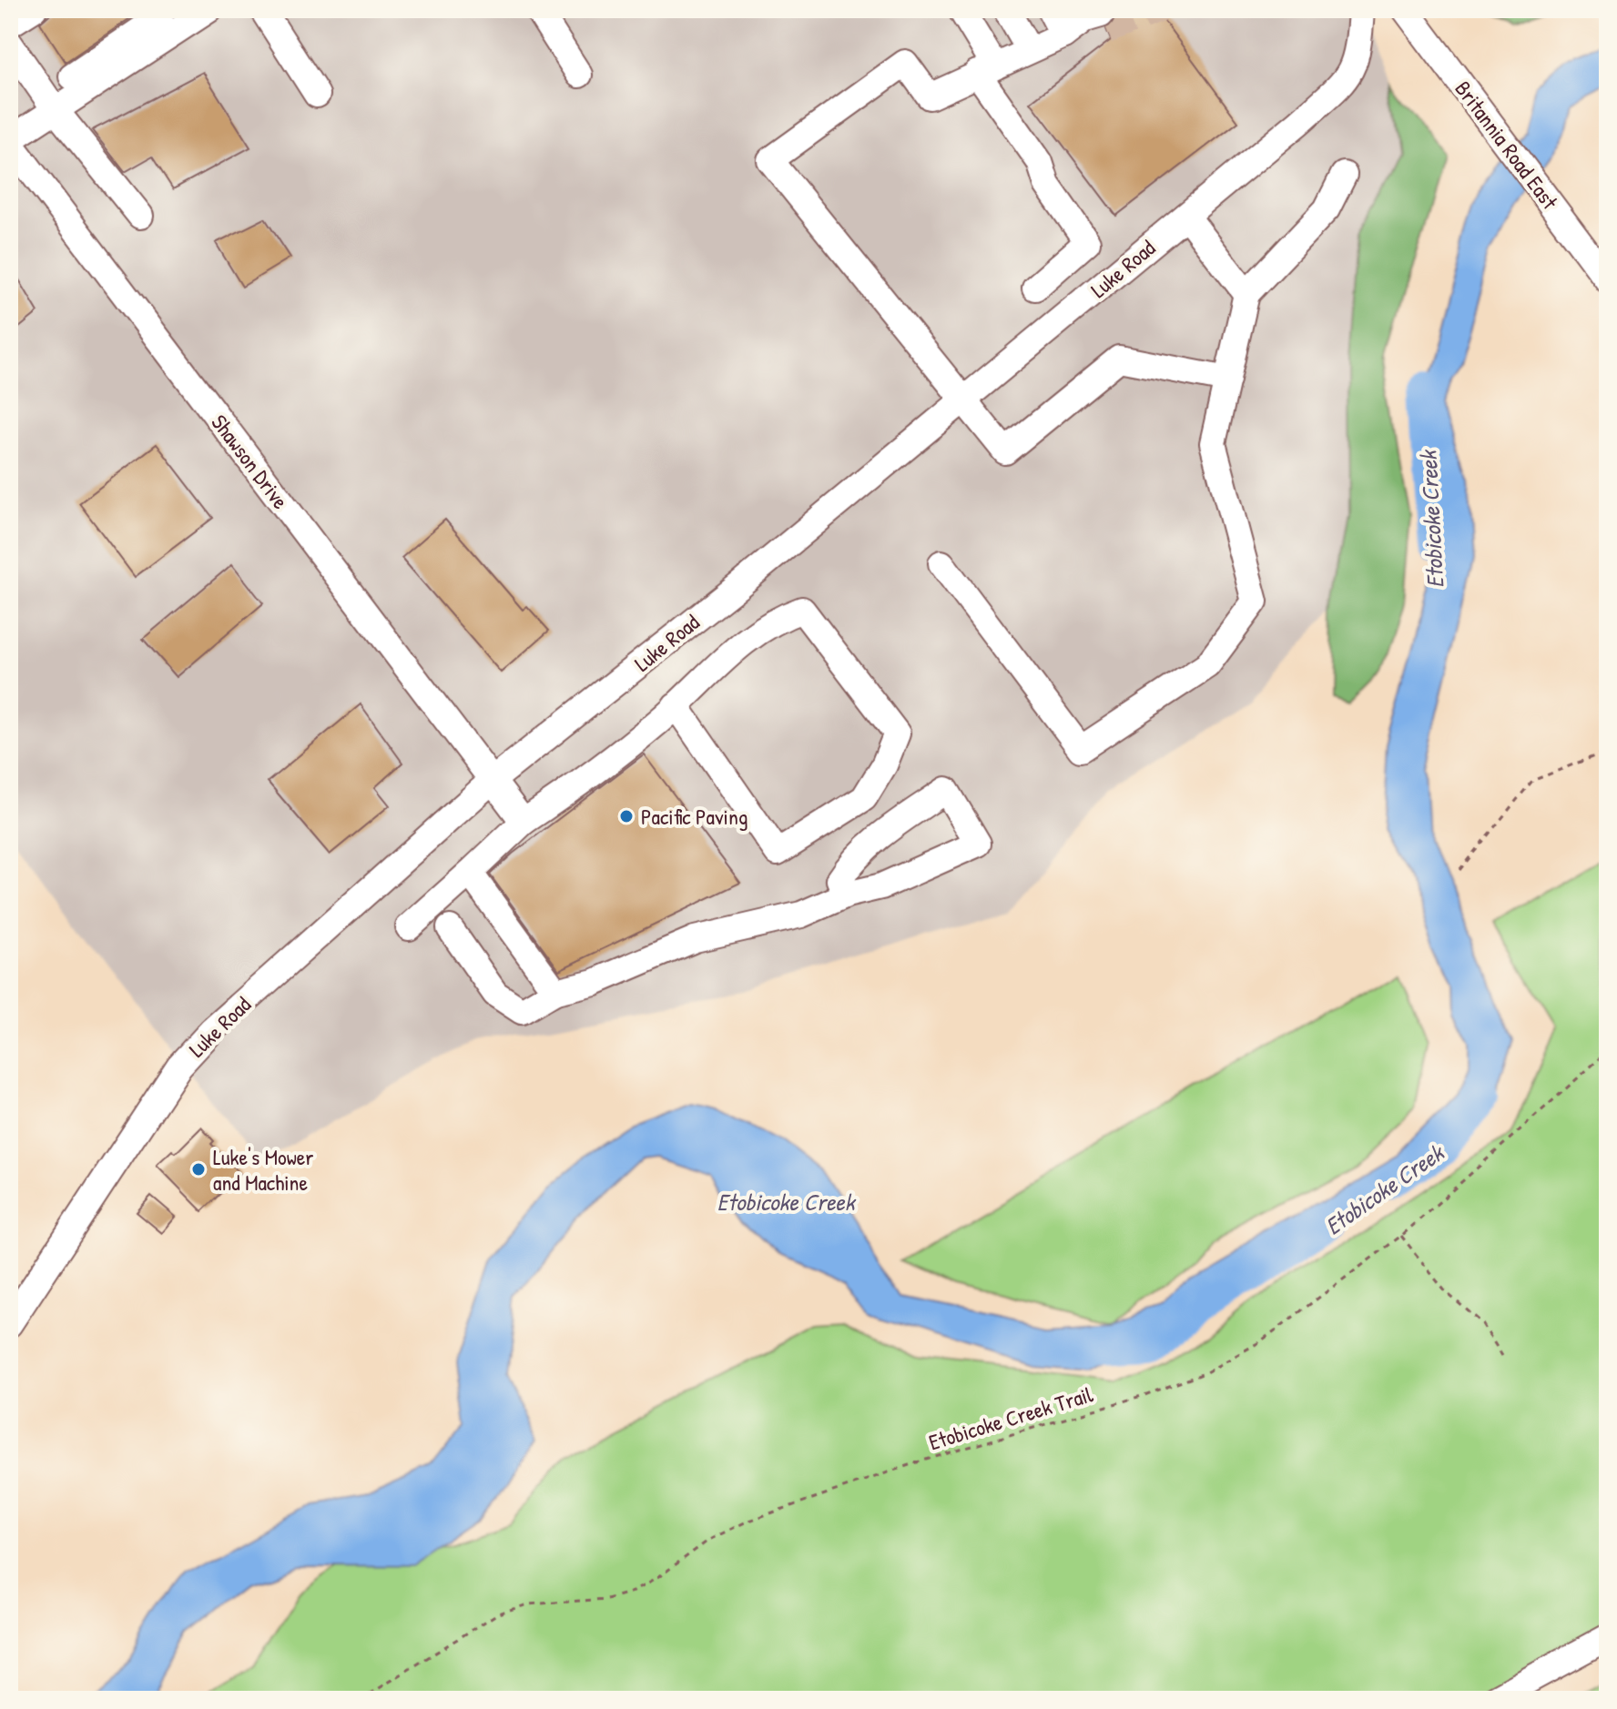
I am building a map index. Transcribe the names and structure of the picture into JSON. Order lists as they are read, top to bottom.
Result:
{
  "streets": {
    "street": ["Britannia Road East", "Luke Road", "Shawson Drive"],
    "path": ["Etobicoke Creek Trail"]
  },
  "crossings": [
    ["Luke Road", "Shawson Drive"]
  ],
  "water": ["Etobicoke Creek"],
  "places": ["Pacific Paving", "Luke's Mower and Machine"]
}
